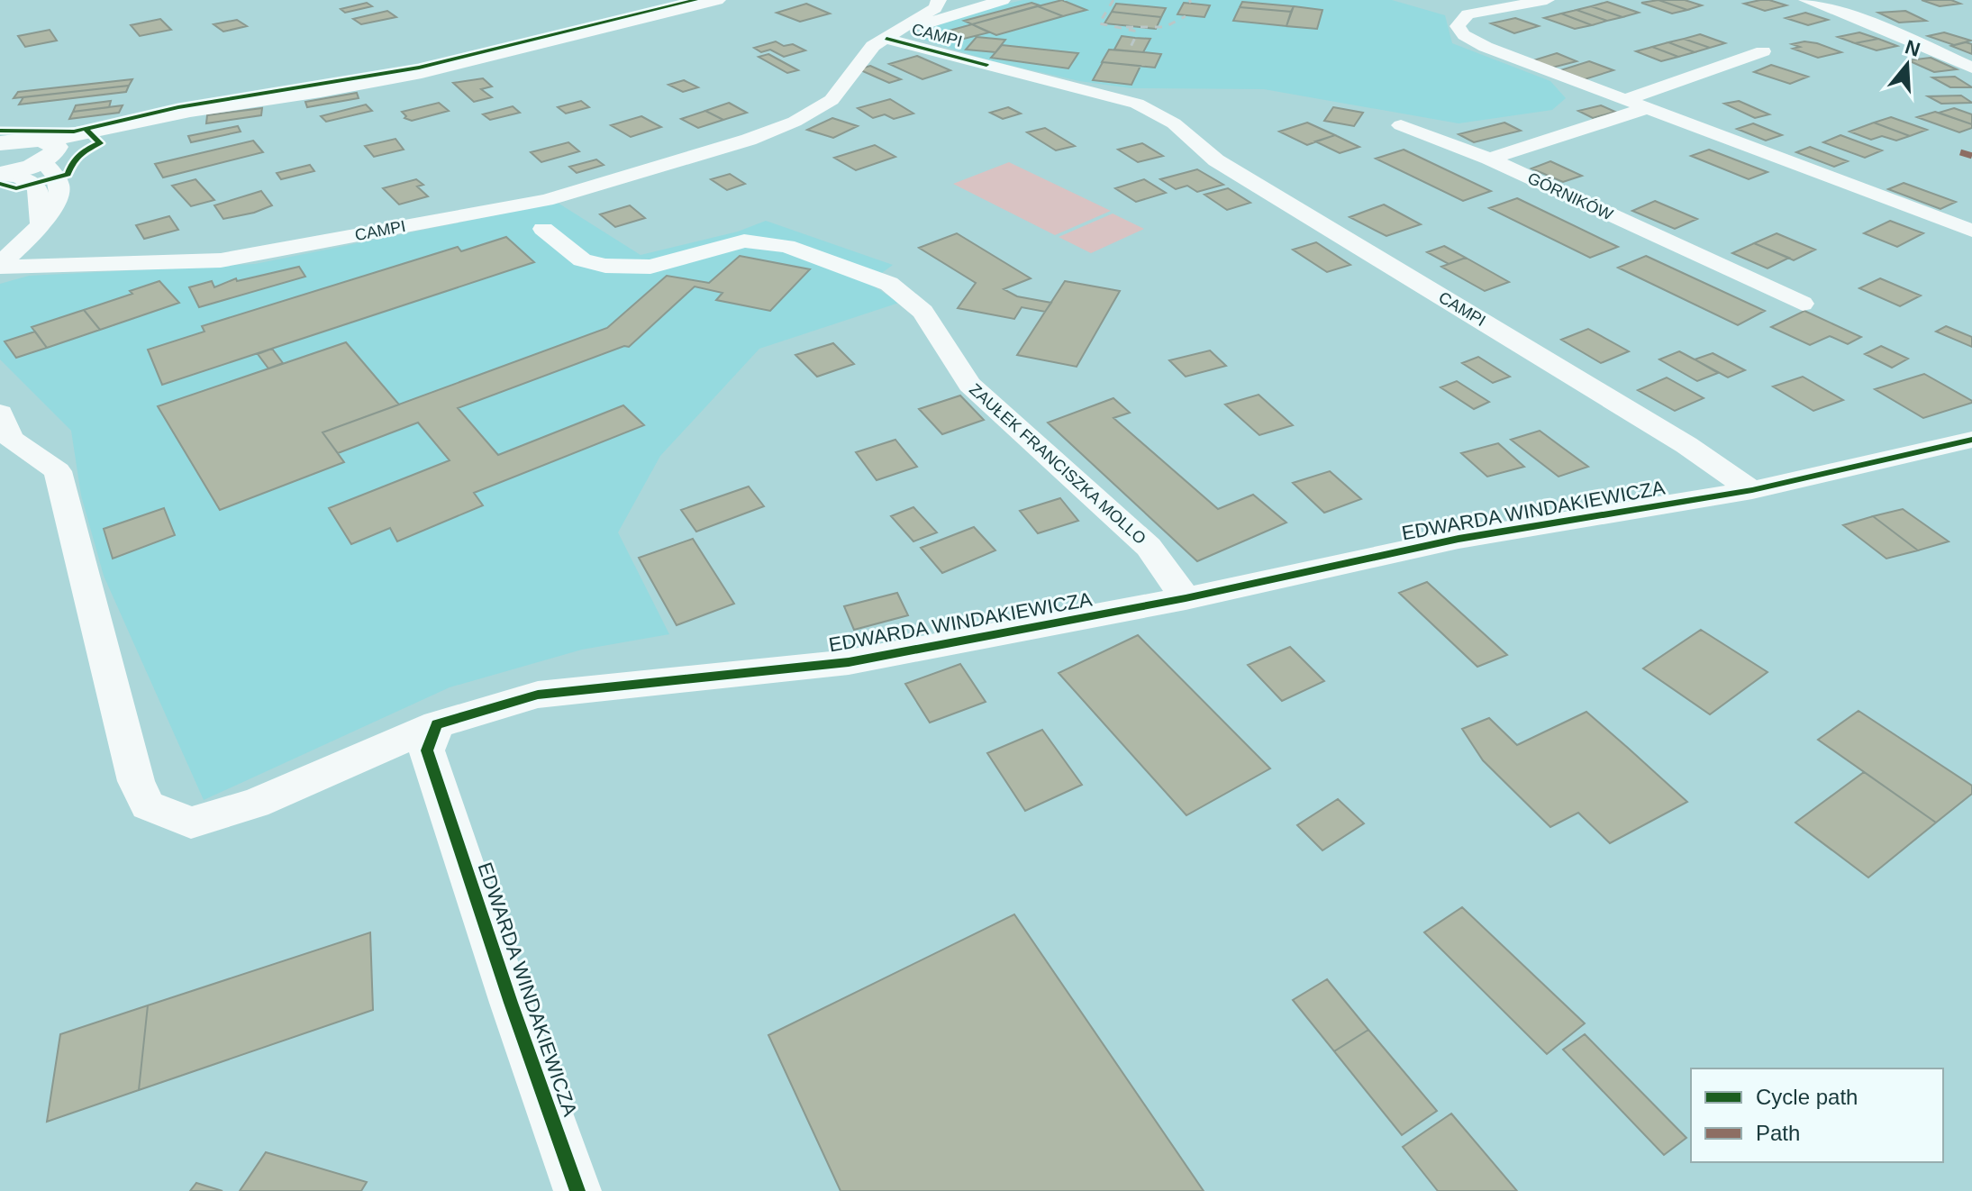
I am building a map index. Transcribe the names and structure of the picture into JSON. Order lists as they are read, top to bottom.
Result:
{
  "streets": {
    "street": [
      "CAMPI",
      "GÓRNIKÓW",
      "ZAUŁEK FRANCISZKA MOLLO",
      "EDWARDA WINDAKIEWICZA"
    ]
  },
  "crossings": [
    ["CAMPI", "EDWARDA WINDAKIEWICZA"],
    ["ZAUŁEK FRANCISZKA MOLLO", "EDWARDA WINDAKIEWICZA"]
  ],
  "legend": ["Cycle path", "Path"],
  "north": "top"
}
